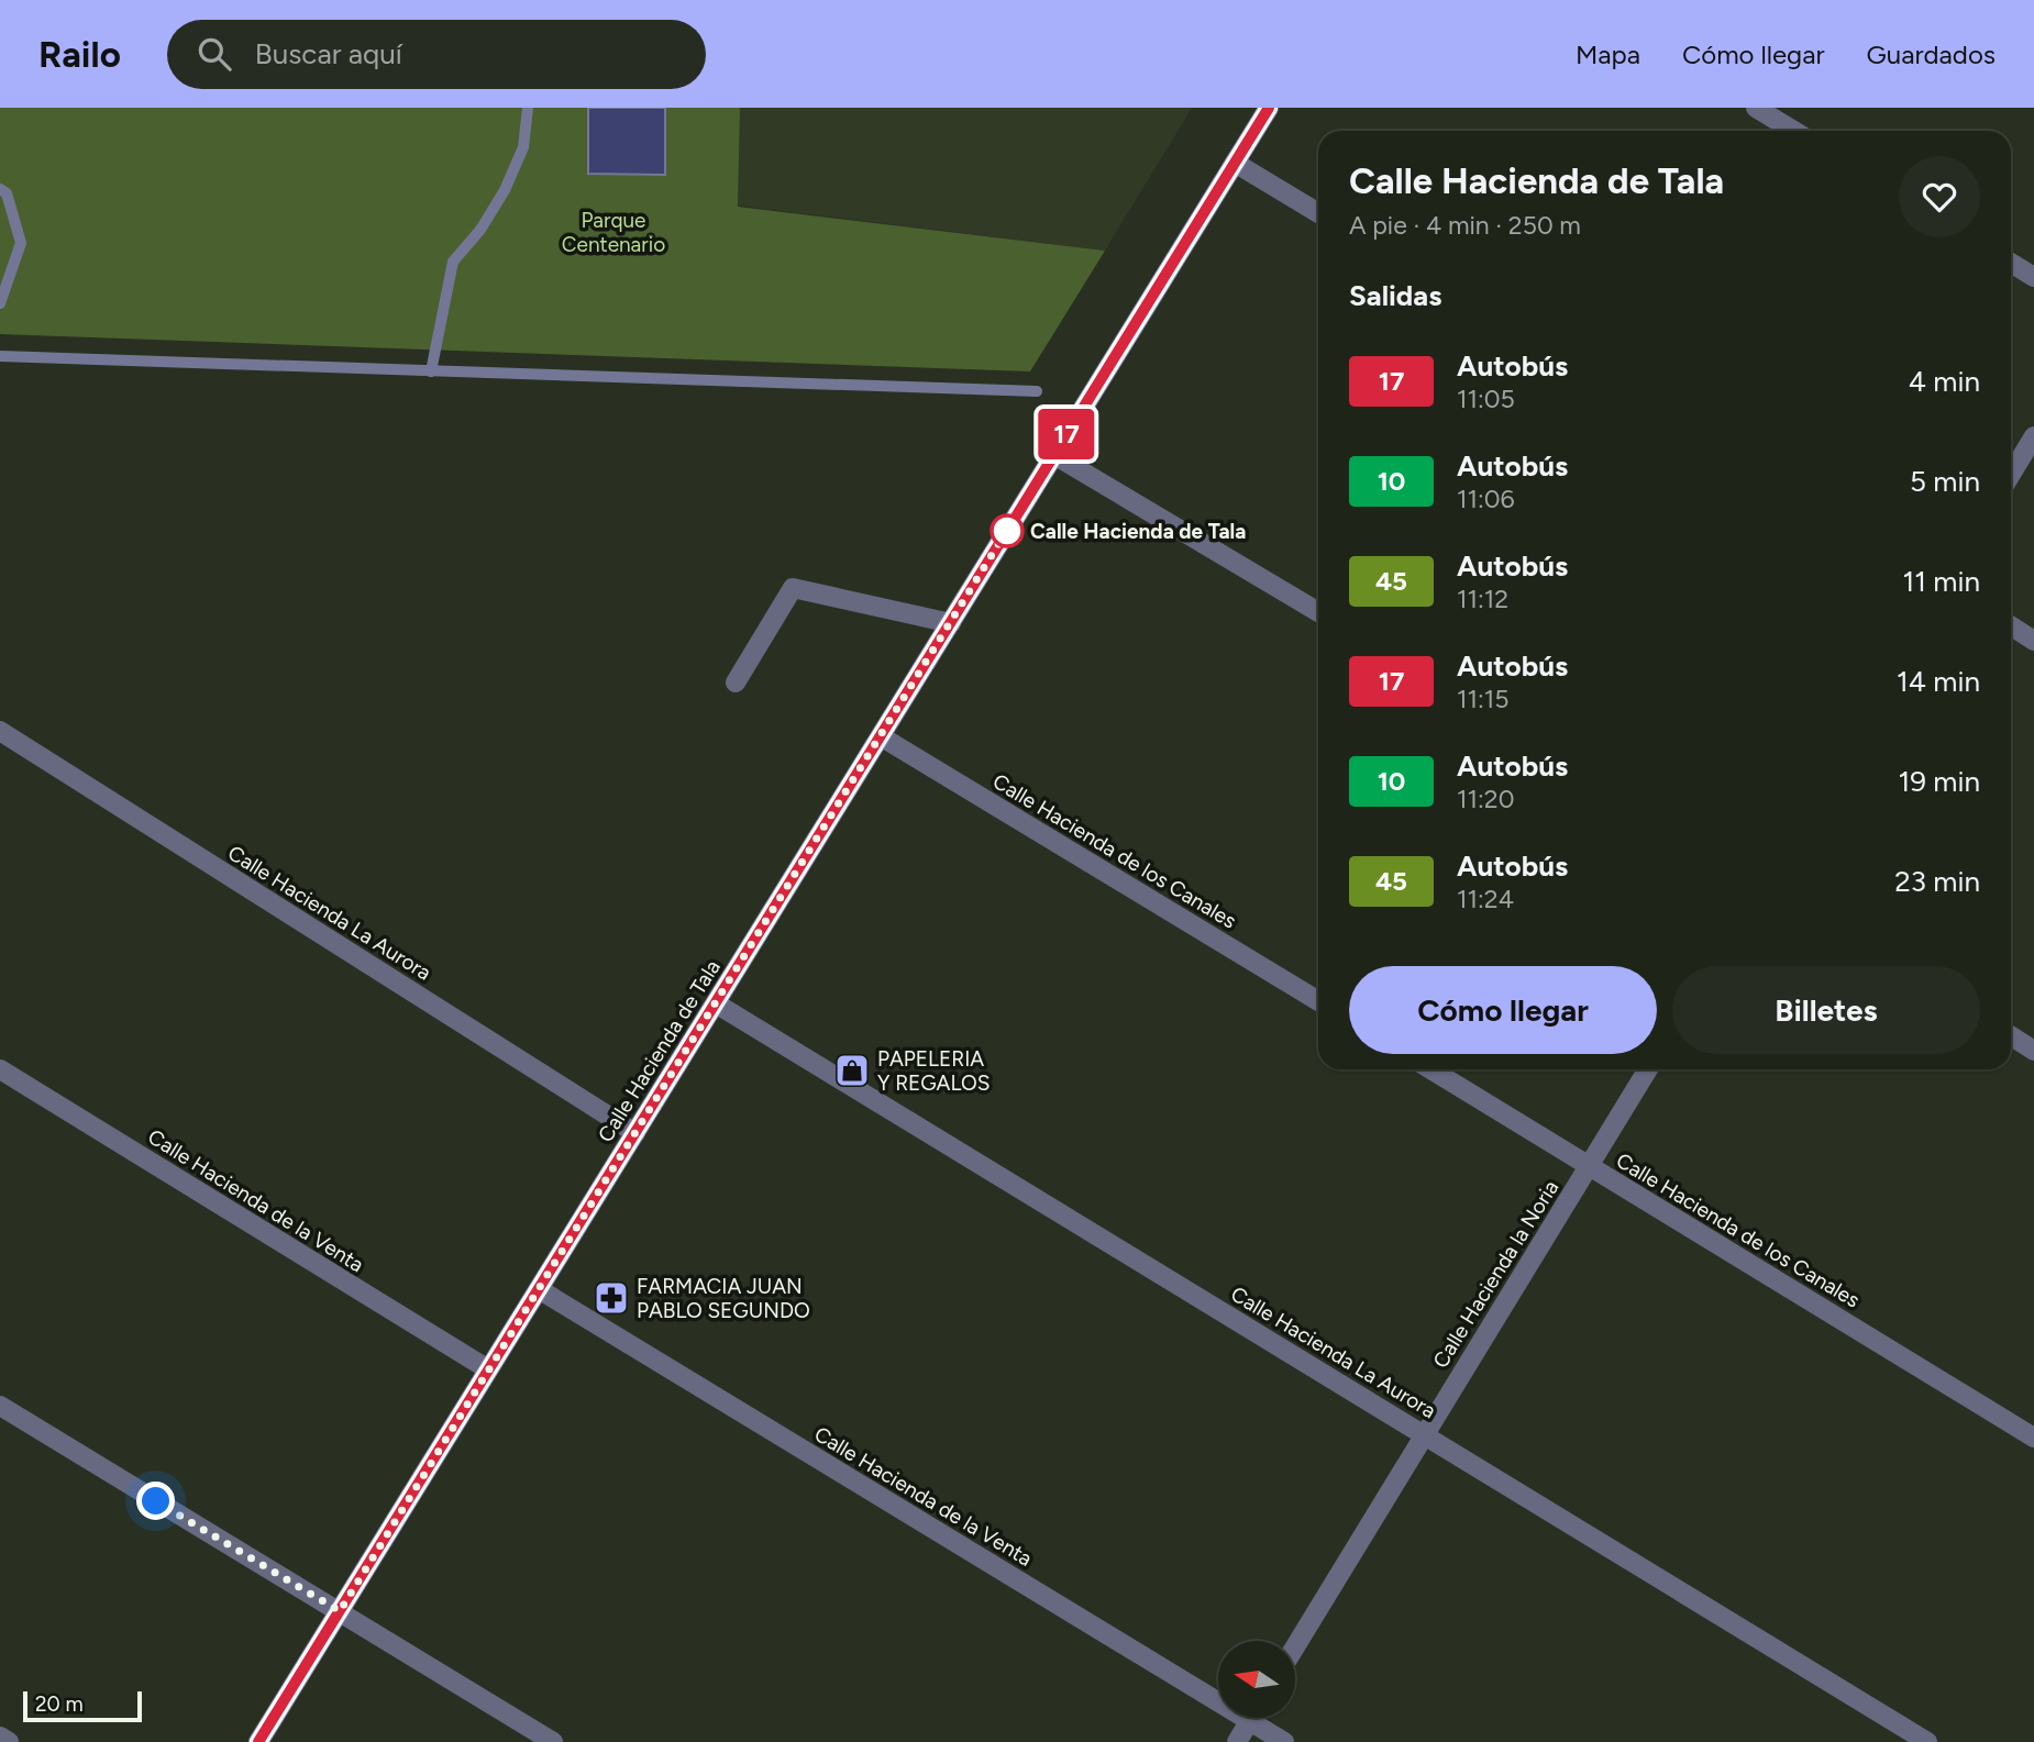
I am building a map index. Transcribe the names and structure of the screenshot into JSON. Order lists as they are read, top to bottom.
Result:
{
  "streets": {
    "street": [
      "Calle Hacienda de los Canales",
      "Calle Hacienda La Aurora",
      "Calle Hacienda de Tala",
      "Calle Hacienda de la Venta",
      "Calle Hacienda la Noria"
    ]
  },
  "crossings": [
    ["Calle Hacienda de los Canales", "Calle Hacienda de Tala"],
    ["Calle Hacienda de los Canales", "Calle Hacienda la Noria"],
    ["Calle Hacienda La Aurora", "Calle Hacienda de Tala"],
    ["Calle Hacienda La Aurora", "Calle Hacienda la Noria"],
    ["Calle Hacienda de Tala", "Calle Hacienda de la Venta"]
  ],
  "parks": ["Parque Centenario"],
  "places": {
    "other": ["Calle Hacienda de Tala"],
    "shop": ["PAPELERIA Y REGALOS"],
    "pharmacy": ["FARMACIA JUAN PABLO SEGUNDO"]
  },
  "lines": ["bus line 17"],
  "scale_bar": "20 m",
  "north": "left",
  "page": {
    "header": "Railo",
    "search": "Buscar aquí",
    "nav": ["Mapa", "Cómo llegar", "Guardados"],
    "on_map": "17",
    "heading": [
      ["Calle Hacienda de Tala", "A pie · 4 min · 250 m"],
      "Salidas"
    ],
    "list": [
      {
        "mark": "17",
        "name": "Autobús",
        "note": "11:05",
        "value": "4 min"
      },
      {
        "mark": "10",
        "name": "Autobús",
        "note": "11:06",
        "value": "5 min"
      },
      {
        "mark": "45",
        "name": "Autobús",
        "note": "11:12",
        "value": "11 min"
      },
      {
        "mark": "17",
        "name": "Autobús",
        "note": "11:15",
        "value": "14 min"
      },
      {
        "mark": "10",
        "name": "Autobús",
        "note": "11:20",
        "value": "19 min"
      },
      {
        "mark": "45",
        "name": "Autobús",
        "note": "11:24",
        "value": "23 min"
      }
    ],
    "buttons": ["Cómo llegar", "Billetes"],
    "scale": "20 m"
  }
}
